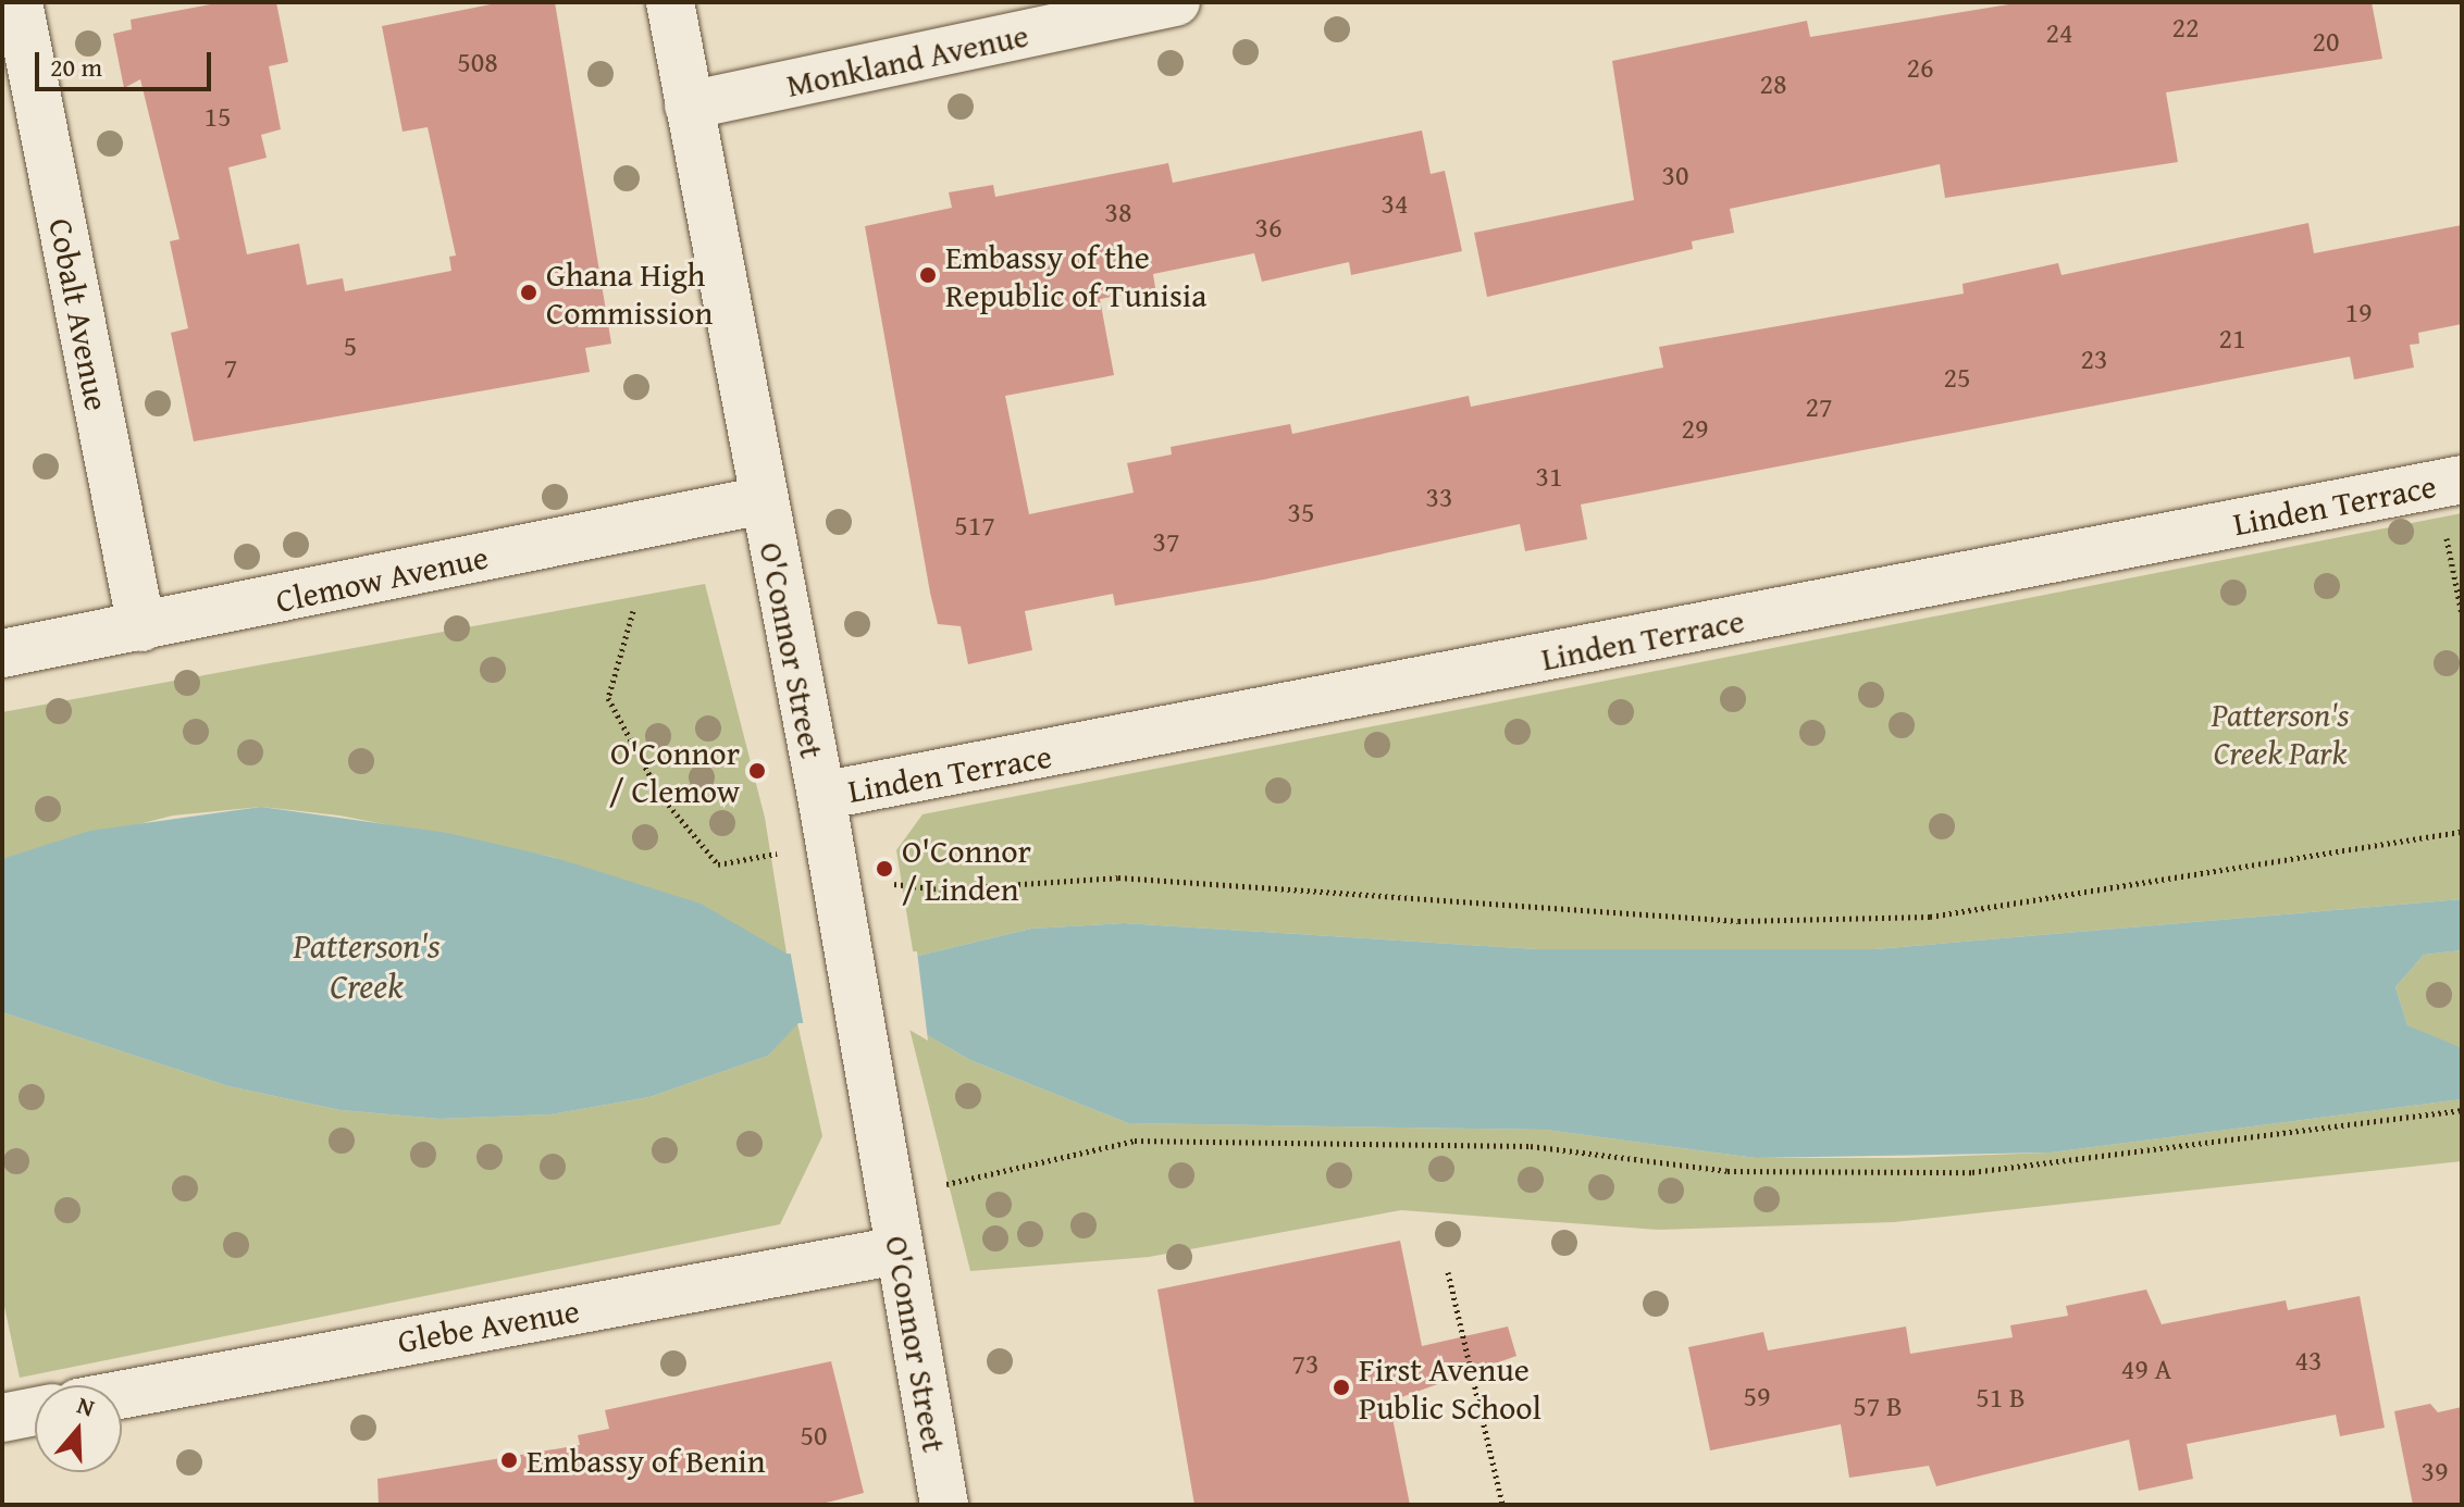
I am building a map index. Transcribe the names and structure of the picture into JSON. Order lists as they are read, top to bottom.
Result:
{
  "streets": {
    "street": [
      "Monkland Avenue",
      "Cobalt Avenue",
      "Linden Terrace",
      "Clemow Avenue",
      "O'Connor Street",
      "Glebe Avenue"
    ]
  },
  "crossings": [
    ["Monkland Avenue", "O'Connor Street"],
    ["Cobalt Avenue", "Clemow Avenue"],
    ["Linden Terrace", "O'Connor Street"],
    ["Clemow Avenue", "O'Connor Street"],
    ["O'Connor Street", "Glebe Avenue"]
  ],
  "water": ["Patterson's Creek"],
  "parks": ["Patterson's Creek Park"],
  "places": [
    "Embassy of the Republic of Tunisia",
    "Ghana High Commission",
    "O'Connor / Clemow",
    "O'Connor / Linden",
    "First Avenue Public School",
    "Embassy of Benin"
  ],
  "house_numbers": [
    "22",
    "24",
    "20",
    "508",
    "26",
    "28",
    "15",
    "30",
    "34",
    "38",
    "36",
    "19",
    "21",
    "5",
    "23",
    "7",
    "25",
    "27",
    "29",
    "31",
    "33",
    "35",
    "517",
    "37",
    "43",
    "73",
    "49 A",
    "59",
    "51 B",
    "57 B",
    "50",
    "39"
  ],
  "scale_bar": "20 m",
  "north": "top"
}
